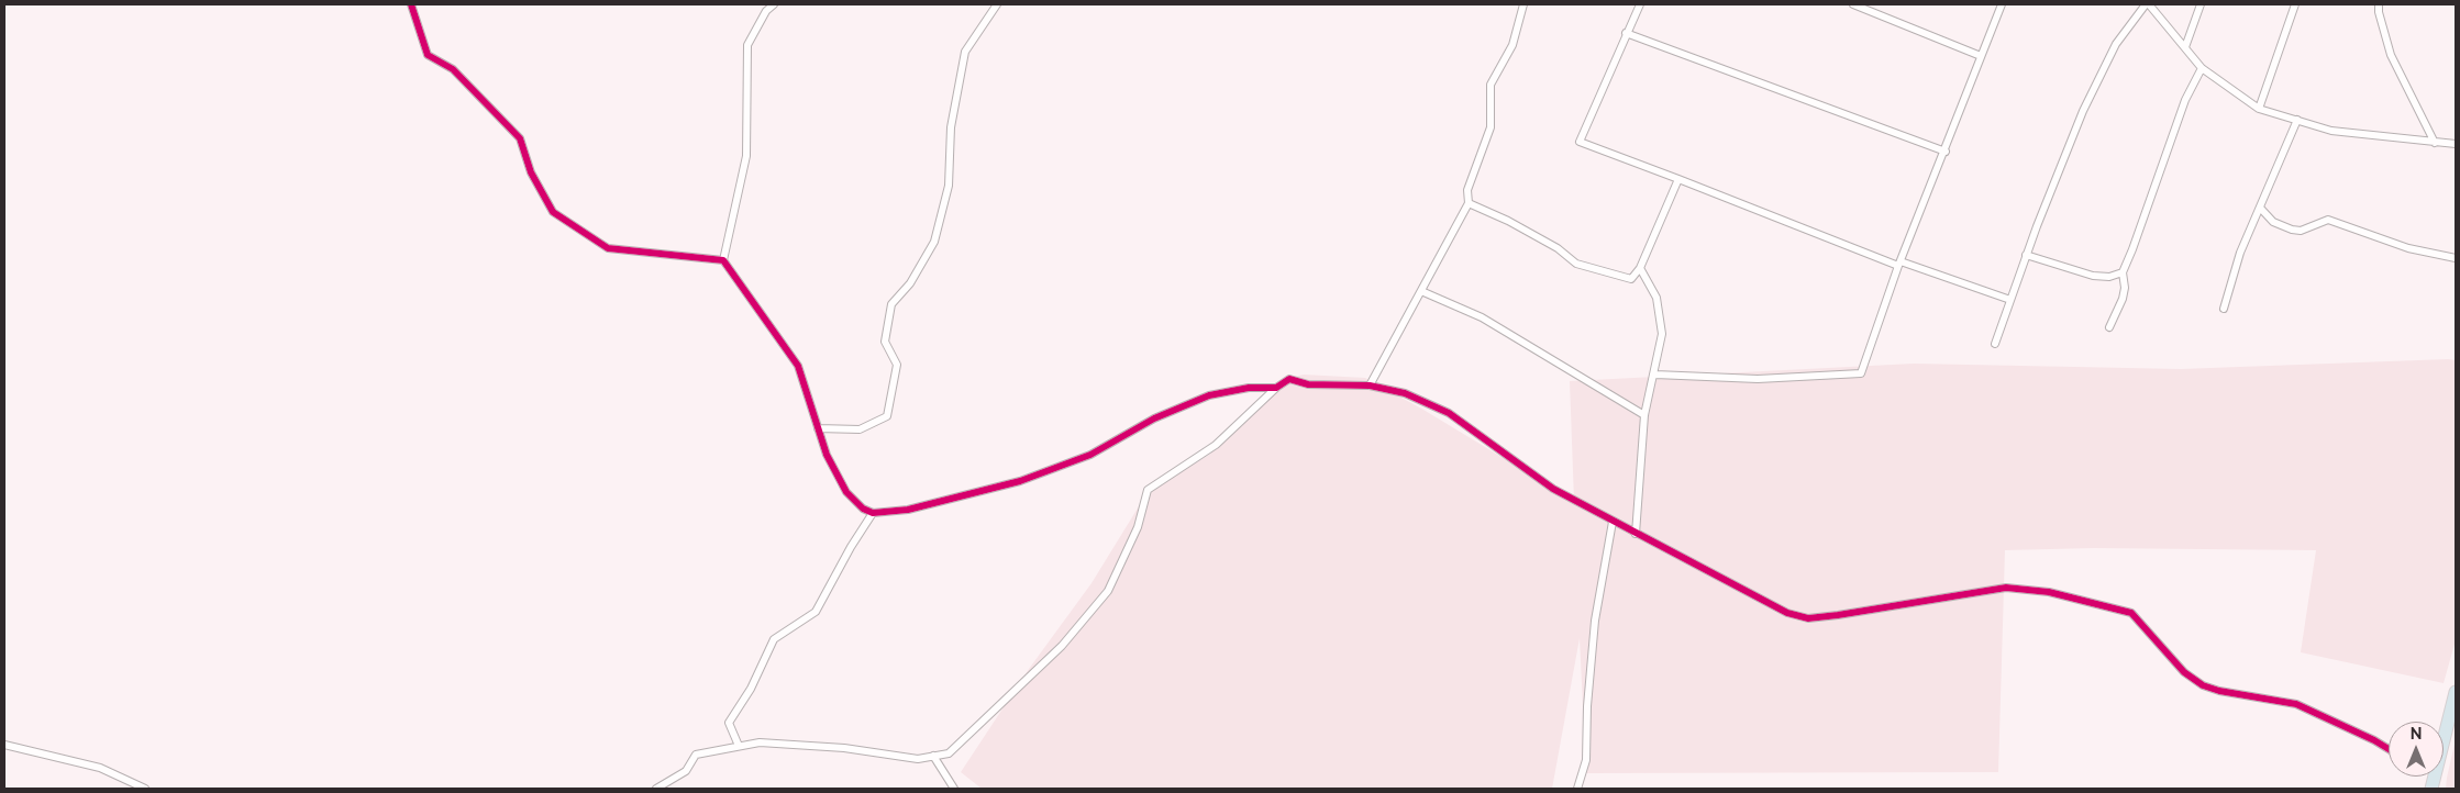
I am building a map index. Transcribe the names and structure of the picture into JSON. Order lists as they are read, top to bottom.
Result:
{
  "north": "top"
}
